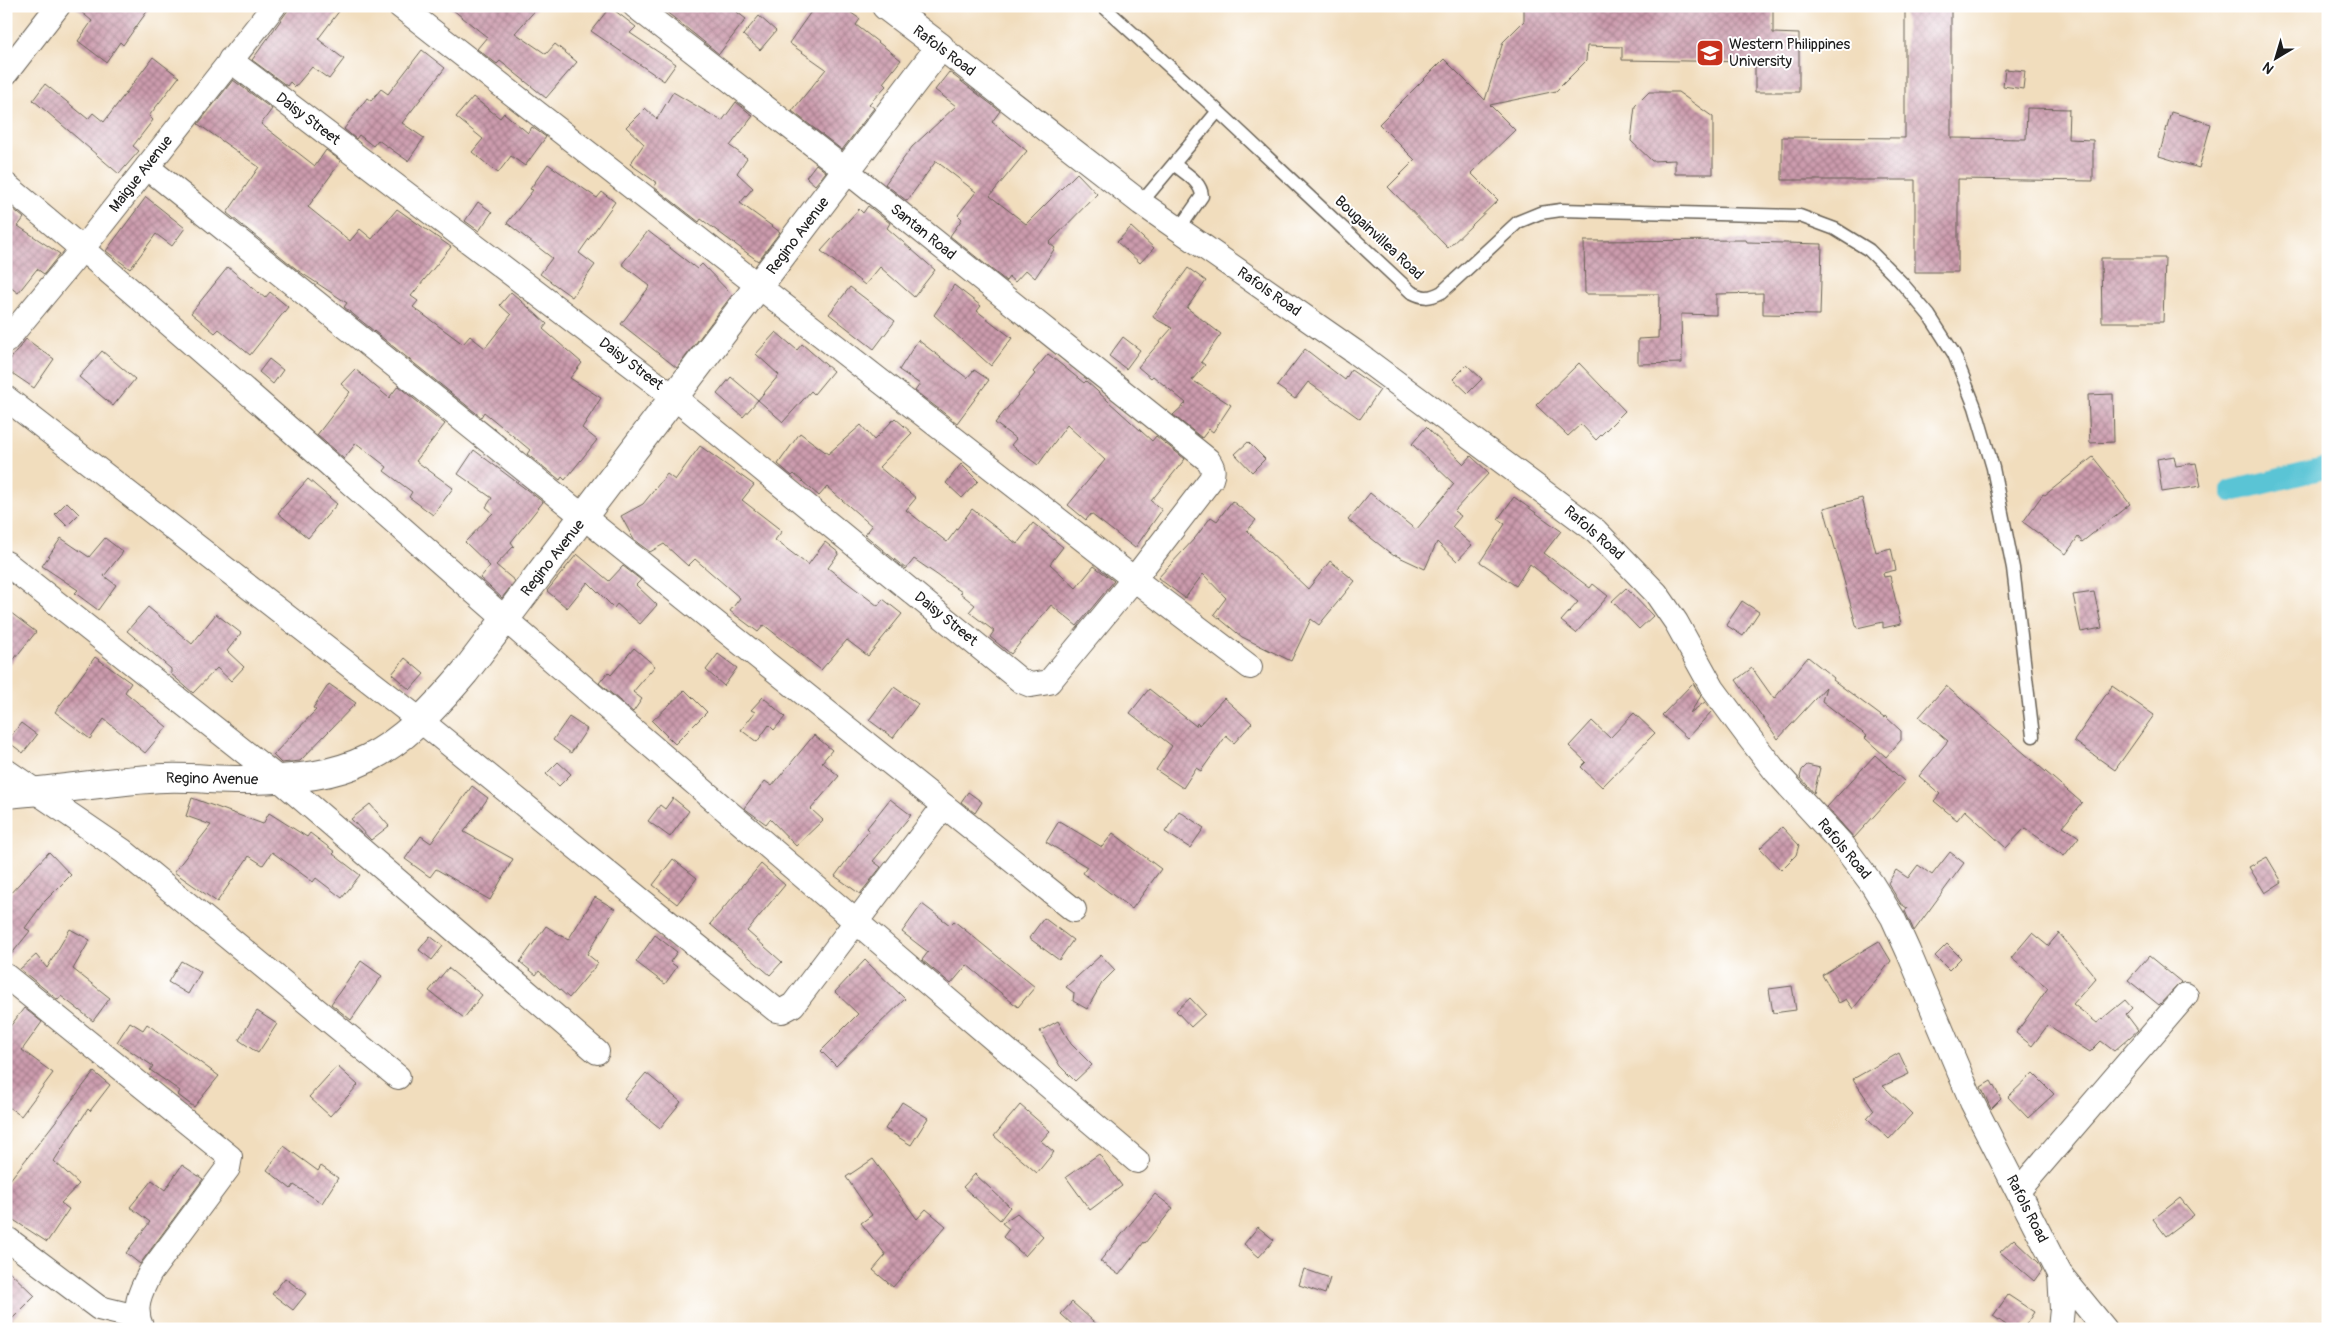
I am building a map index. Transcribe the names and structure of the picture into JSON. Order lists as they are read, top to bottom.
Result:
{
  "streets": {
    "street": [
      "Rafols Road",
      "Daisy Street",
      "Maigue Avenue",
      "Santan Road",
      "Regino Avenue"
    ],
    "lane": ["Bougainvillea Road"]
  },
  "crossings": [
    ["Rafols Road", "Regino Avenue"],
    ["Daisy Street", "Maigue Avenue"],
    ["Daisy Street", "Santan Road"],
    ["Daisy Street", "Regino Avenue"],
    ["Santan Road", "Regino Avenue"]
  ],
  "places": {
    "school or university": ["Western Philippines University"]
  },
  "north": "bottom left"
}
